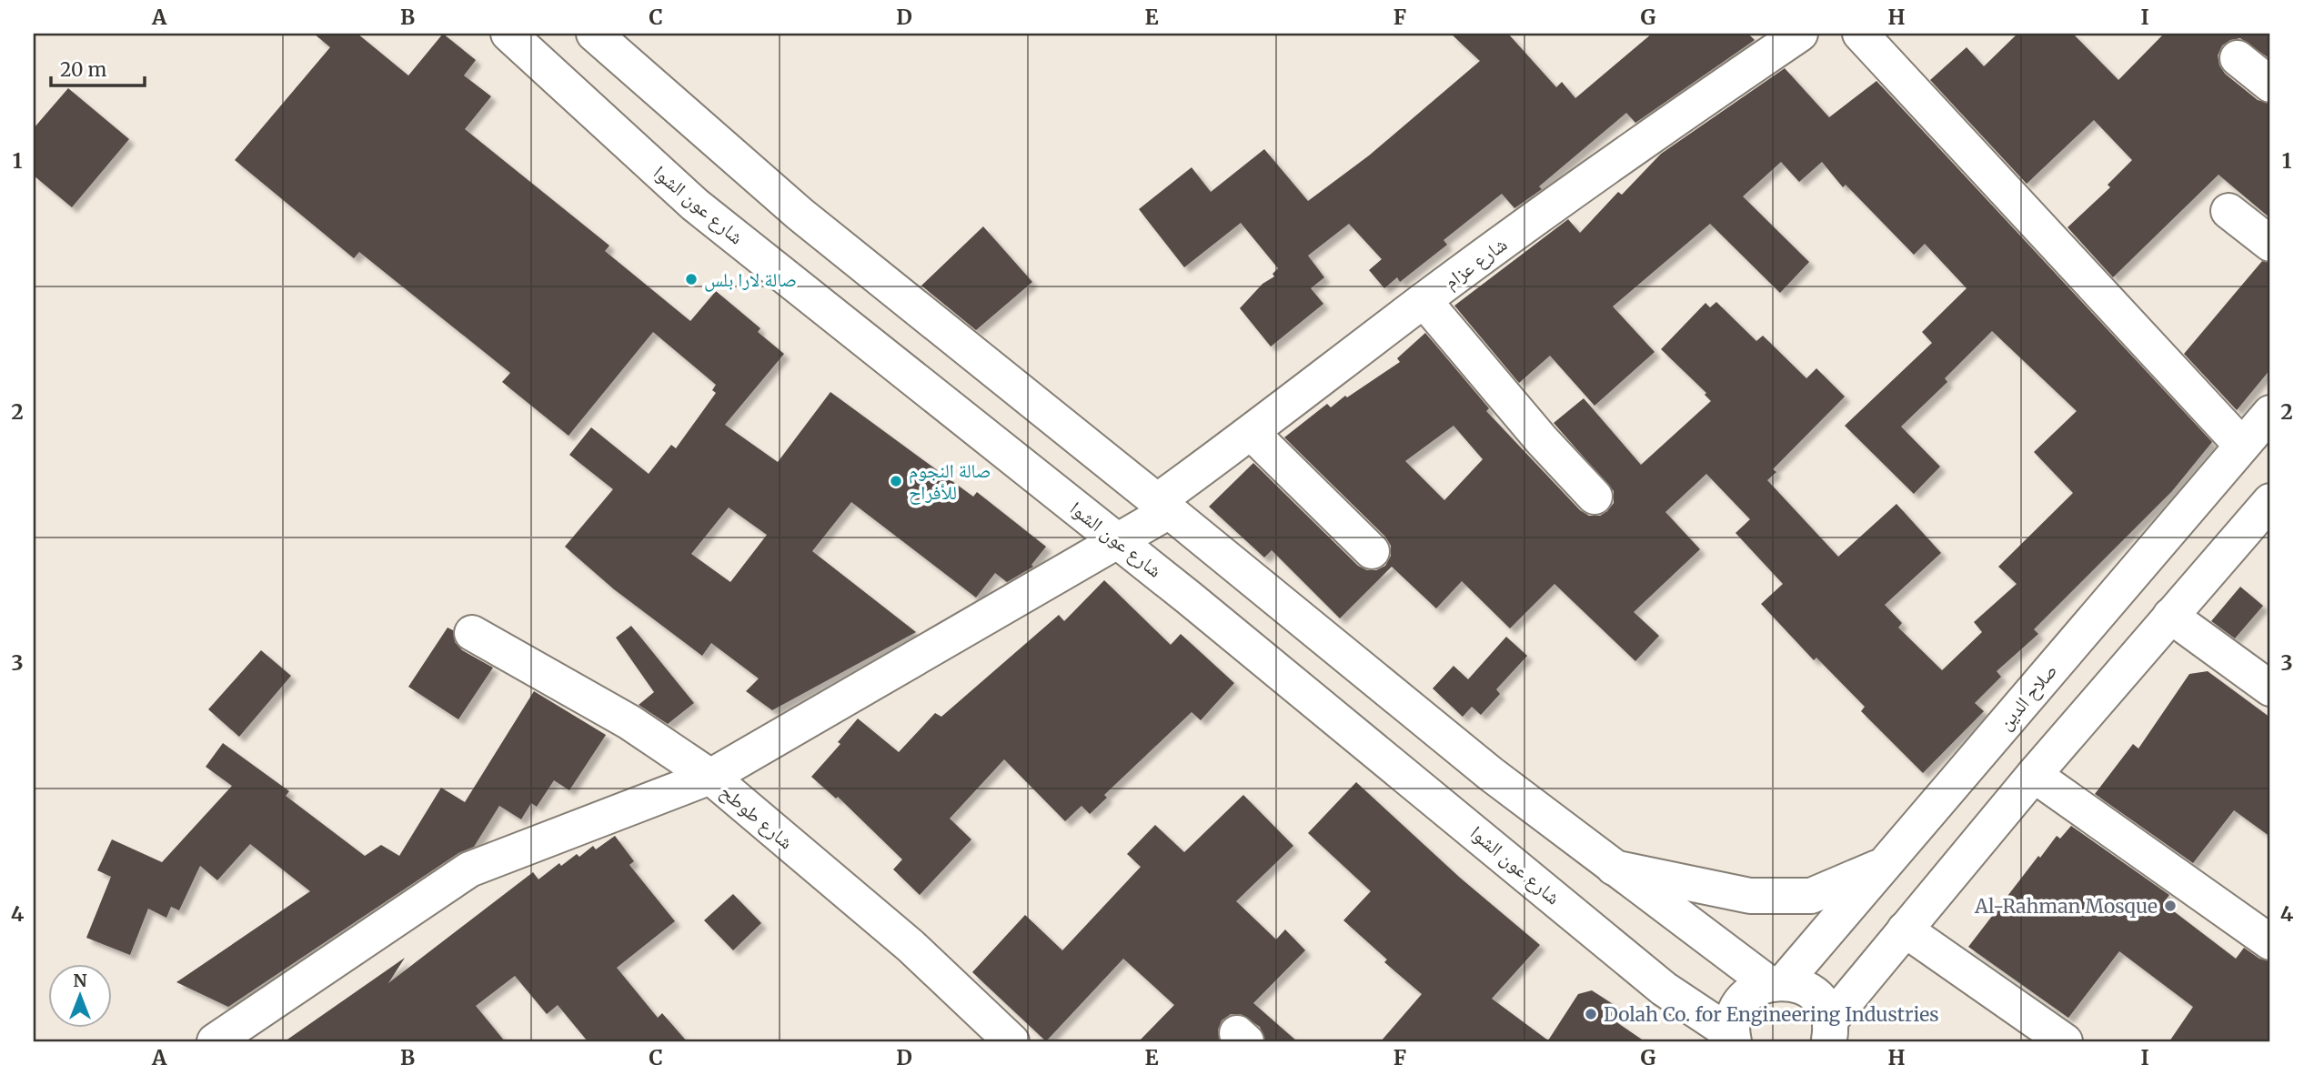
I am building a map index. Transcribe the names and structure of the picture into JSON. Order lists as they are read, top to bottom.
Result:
{
  "streets": {
    "main road": [
      "شارع عون الشوا",
      "شارع عزام",
      "صلاح الدين",
      "شارع طوطح"
    ]
  },
  "crossings": [
    ["شارع عون الشوا", "شارع عزام"],
    ["شارع عون الشوا", "صلاح الدين"],
    ["شارع عزام", "شارع طوطح"]
  ],
  "places": [
    "صالة لارا بلس",
    "صالة النجوم للأفراح",
    "Al-Rahman Mosque",
    "Dolah Co. for Engineering Industries"
  ],
  "scale_bar": "20 m",
  "north": "top",
  "grid": {
    "columns": [
      "A",
      "B",
      "C",
      "D",
      "E",
      "F",
      "G",
      "H",
      "I"
    ],
    "rows": [
      "1",
      "2",
      "3",
      "4"
    ]
  }
}
